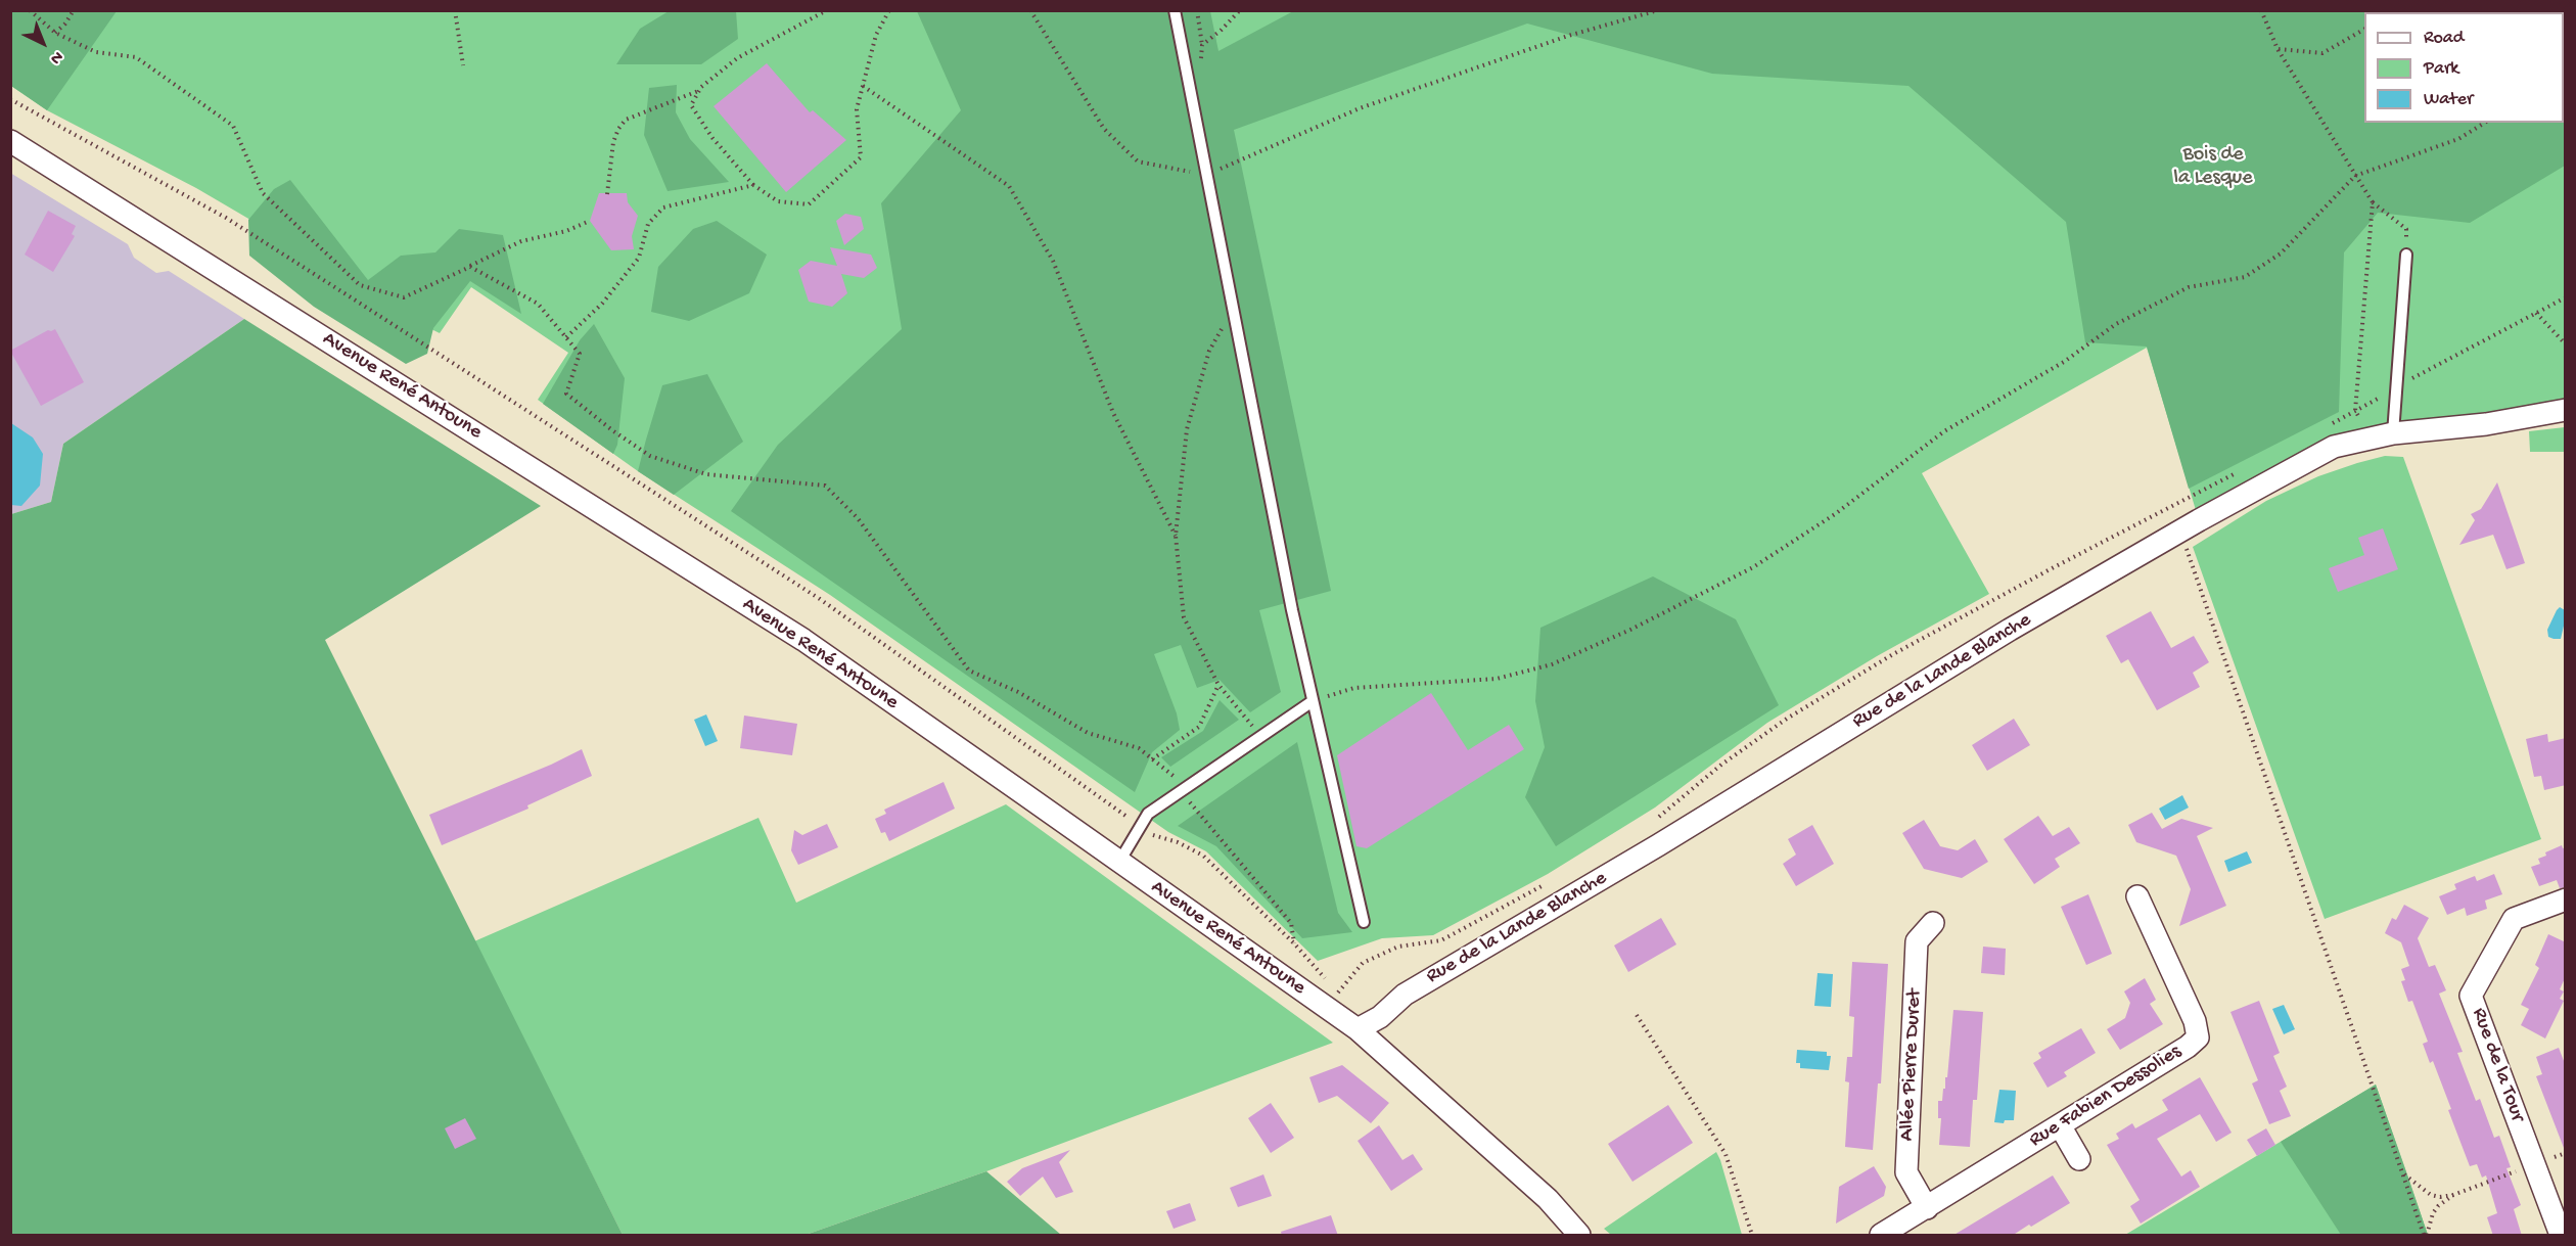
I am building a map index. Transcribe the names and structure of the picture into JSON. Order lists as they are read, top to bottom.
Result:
{
  "streets": {
    "street": [
      "Avenue René Antoune",
      "Rue de la Lande Blanche",
      "Allée Pierre Duret",
      "Rue de la Tour",
      "Rue Fabien Dessolies"
    ]
  },
  "crossings": [
    ["Avenue René Antoune", "Rue de la Lande Blanche"],
    ["Allée Pierre Duret", "Rue Fabien Dessolies"]
  ],
  "parks": ["Bois de la Lesque"],
  "legend": ["Road", "Park", "Water"],
  "north": "bottom right"
}
